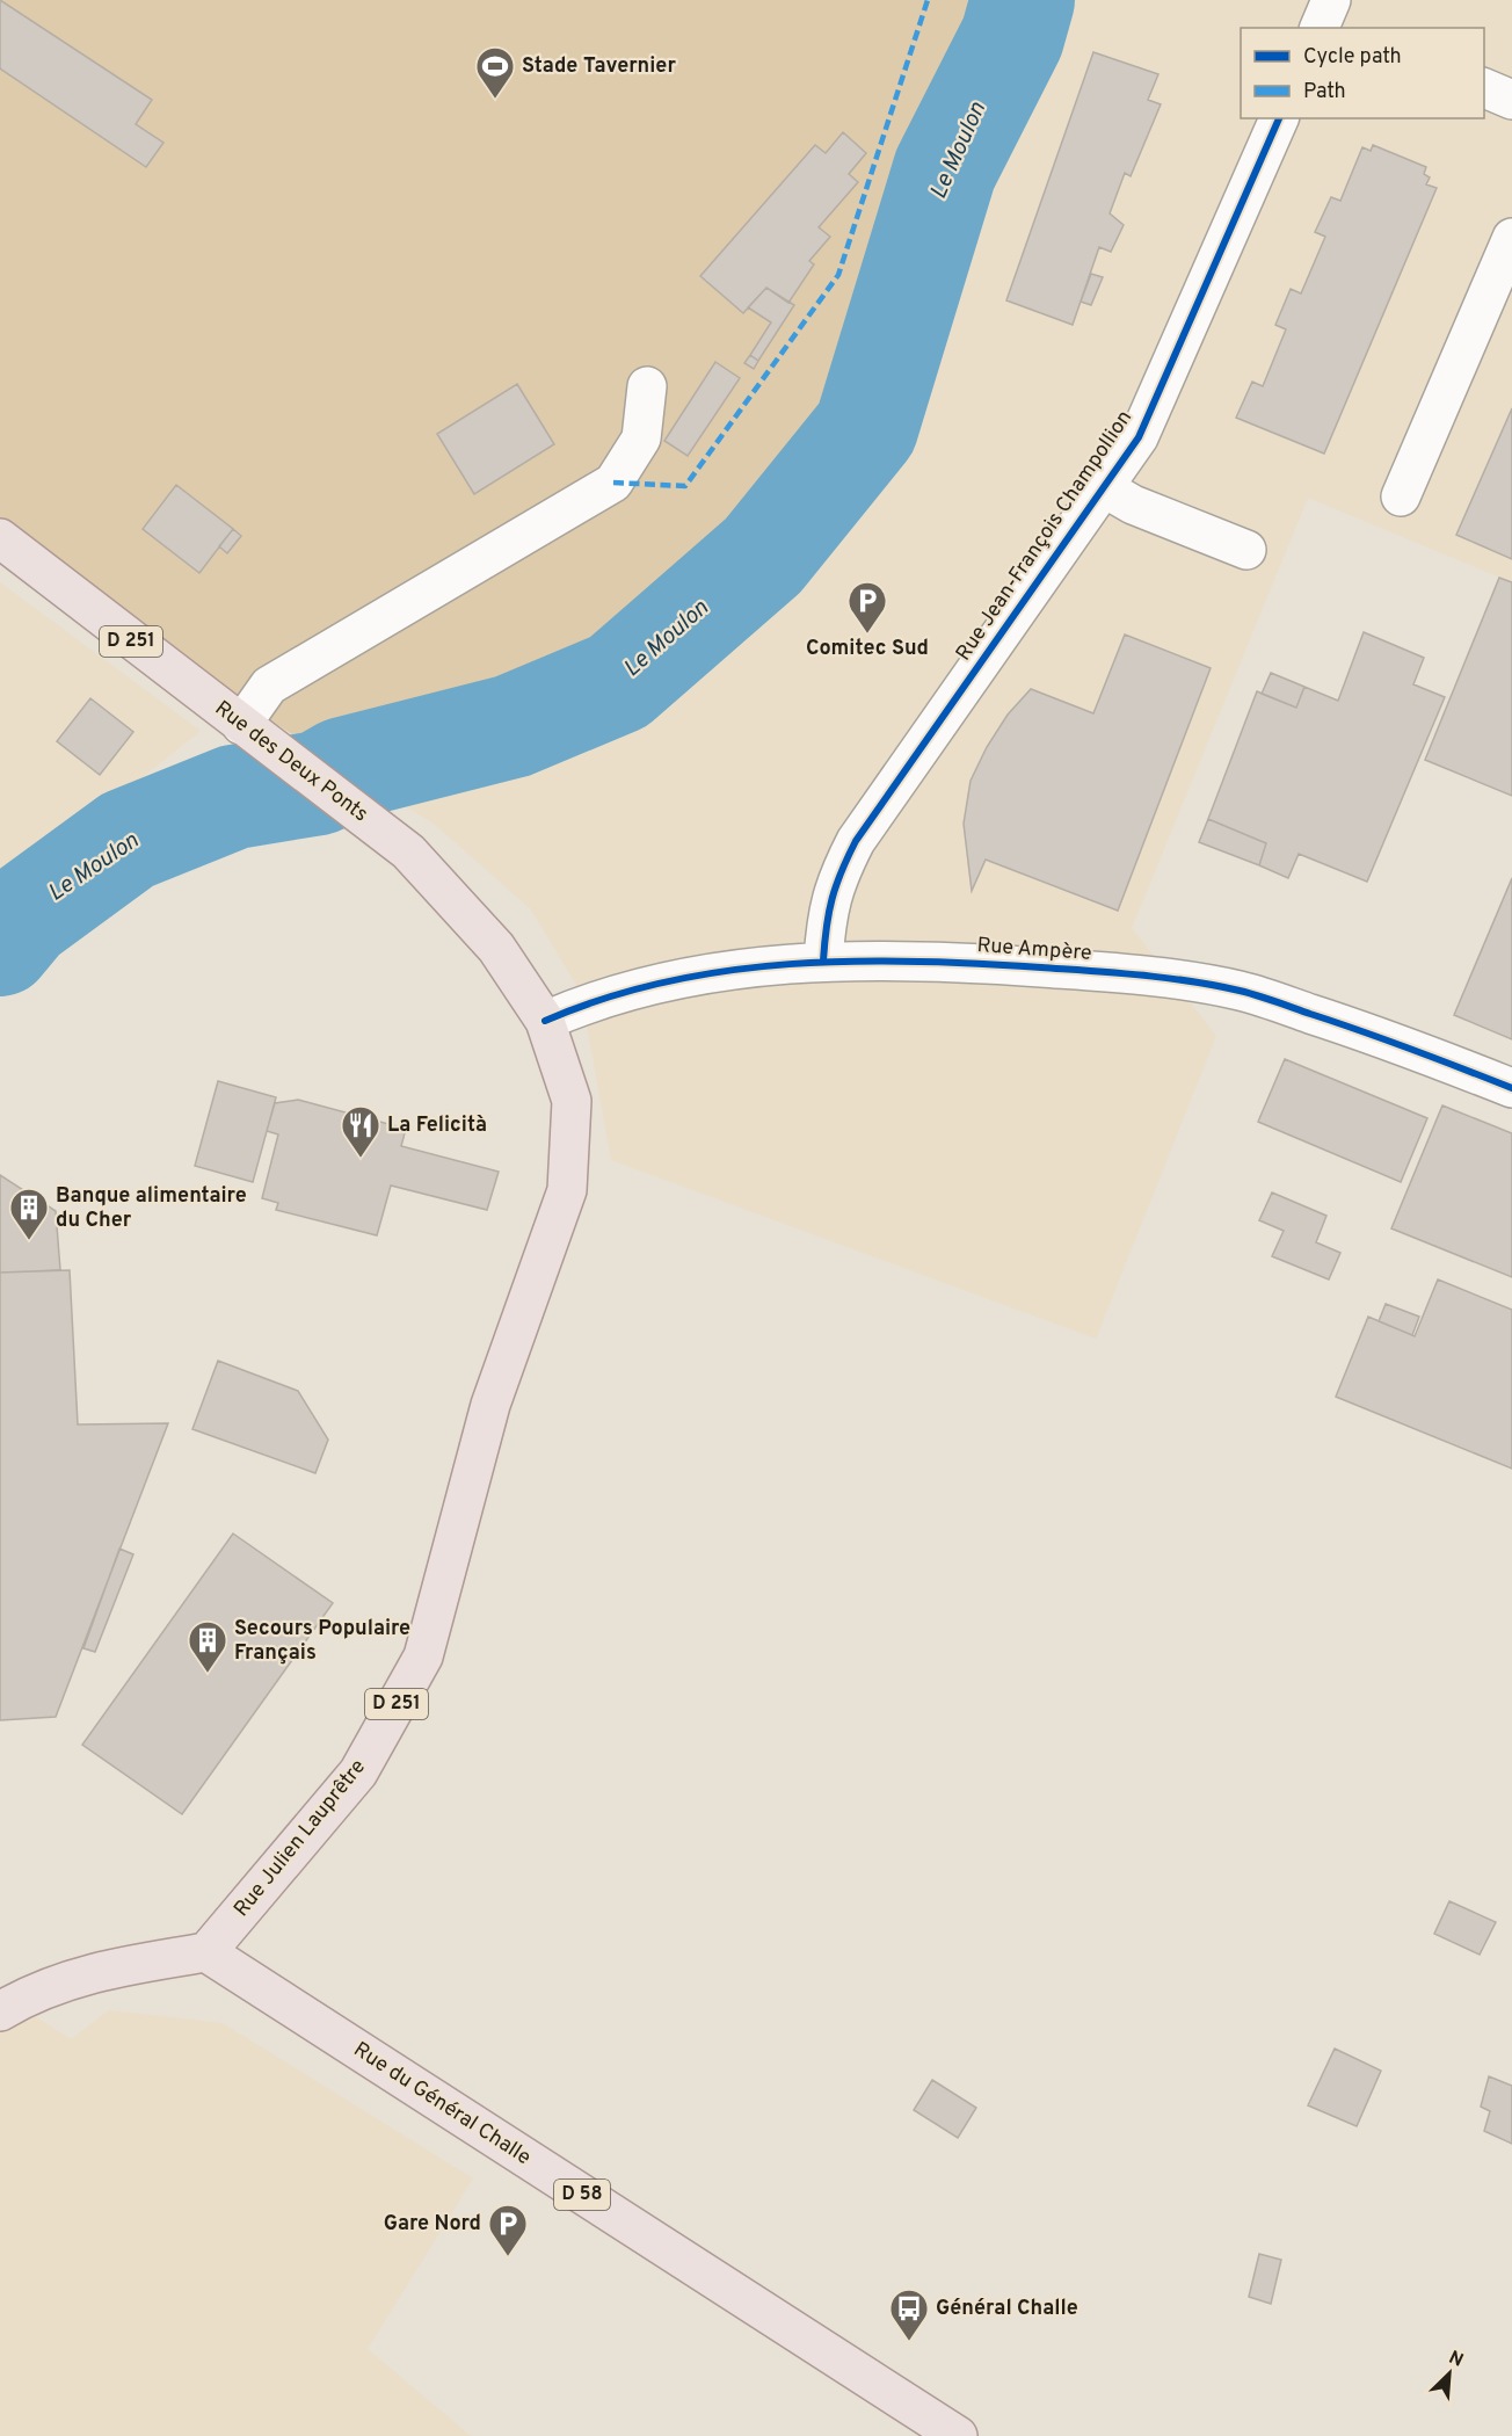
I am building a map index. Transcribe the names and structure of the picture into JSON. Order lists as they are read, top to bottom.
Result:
{
  "streets": {
    "main road": [
      "D 251",
      "Rue des Deux Ponts",
      "Rue Julien Lauprêtre",
      "Rue du Général Challe",
      "D 58"
    ],
    "street": ["Rue Jean-François Champollion", "Rue Ampère"]
  },
  "crossings": [
    ["Rue Jean-François Champollion", "Rue Ampère"],
    ["Rue des Deux Ponts", "Rue Ampère"],
    ["Rue des Deux Ponts", "Rue Julien Lauprêtre"],
    ["Rue Ampère", "Rue Julien Lauprêtre"],
    ["Rue Julien Lauprêtre", "Rue du Général Challe"]
  ],
  "water": ["Le Moulon"],
  "places": {
    "sports": ["Stade Tavernier"],
    "parking": ["Comitec Sud", "Gare Nord"],
    "restaurant": ["La Felicità"],
    "building": ["Banque alimentaire du Cher", "Secours Populaire Français"],
    "bus stop": ["Général Challe"]
  },
  "legend": ["Cycle path", "Path"],
  "north": "top right"
}
